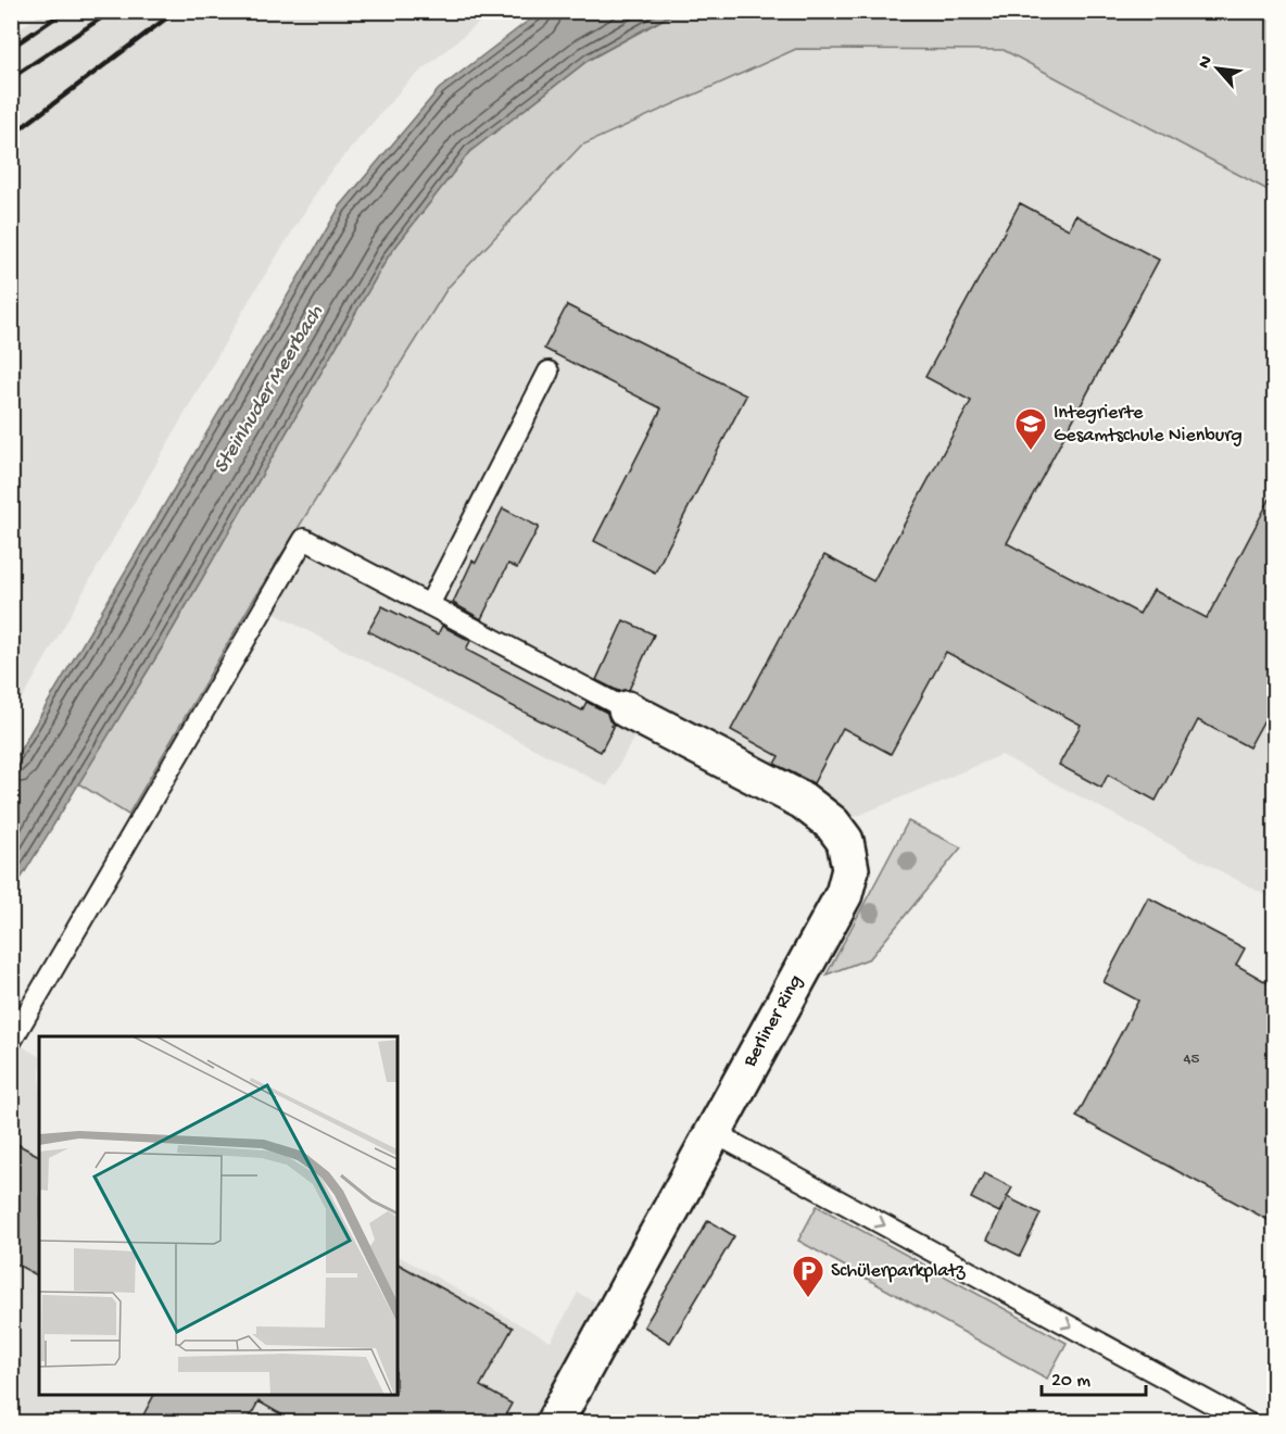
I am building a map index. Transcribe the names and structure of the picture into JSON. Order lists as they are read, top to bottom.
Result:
{
  "streets": {
    "street": ["Berliner Ring"]
  },
  "water": ["Steinhuder Meerbach"],
  "places": {
    "school or university": ["Integrierte Gesamtschule Nienburg"],
    "parking": ["Schülerparkplatz"]
  },
  "house_numbers": ["45"],
  "scale_bar": "20 m",
  "north": "top left"
}
